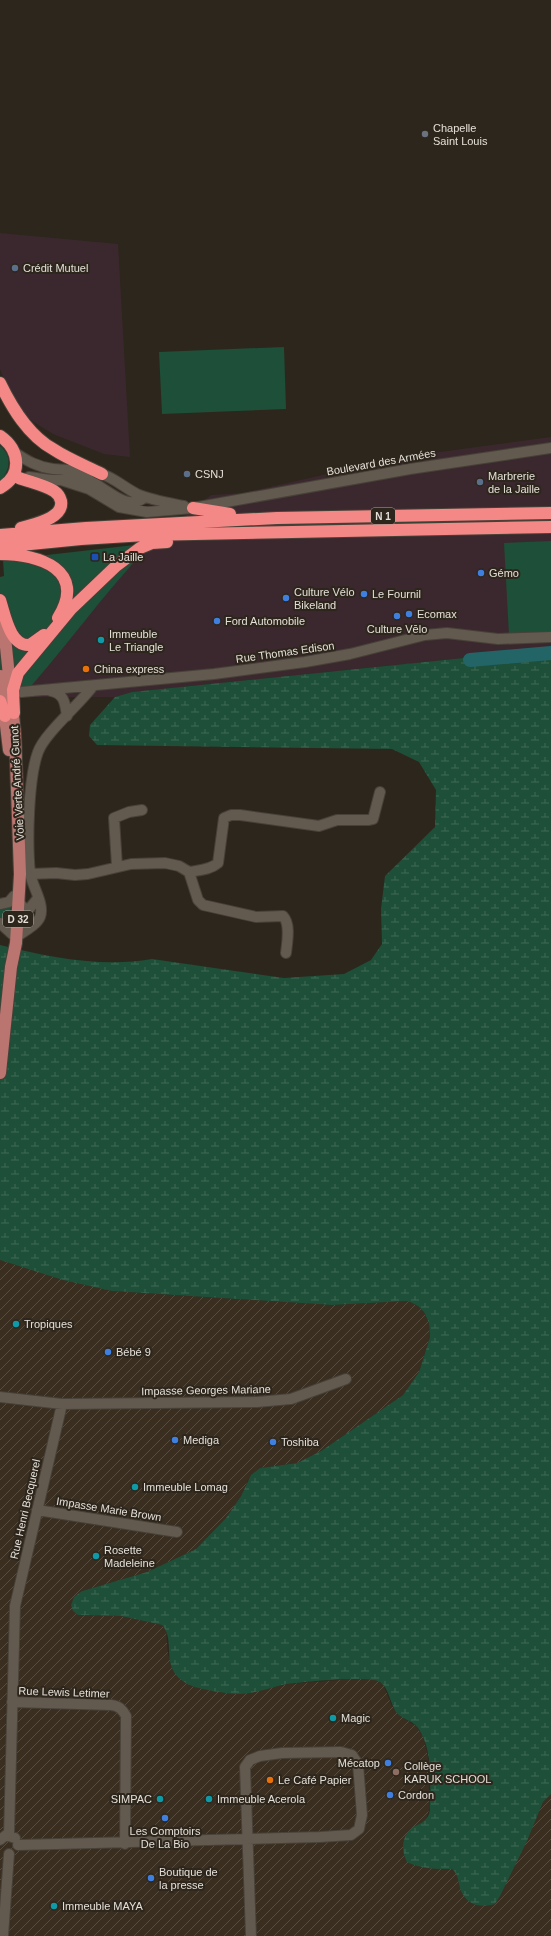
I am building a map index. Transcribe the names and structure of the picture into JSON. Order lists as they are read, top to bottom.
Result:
{
  "streets": {
    "highway": ["N 1"],
    "main road": ["Voie Verte André Gunot", "D 32"],
    "street": [
      "Boulevard des Armées",
      "Rue Thomas Edison",
      "Impasse Georges Mariane",
      "Rue Henri Becquerel",
      "Impasse Marie Brown",
      "Rue Lewis Letimer"
    ]
  },
  "crossings": [
    ["Impasse Georges Mariane", "Rue Henri Becquerel"],
    ["Rue Henri Becquerel", "Impasse Marie Brown"],
    ["Rue Henri Becquerel", "Rue Lewis Letimer"]
  ],
  "places": {
    "other": [
      "Chapelle Saint Louis",
      "Crédit Mutuel",
      "CSNJ",
      "Marbrerie de la Jaille",
      "Gémo",
      "Le Fournil",
      "Culture Vélo Bikeland",
      "Ecomax",
      "Culture Vēlo",
      "Ford Automobile",
      "Immeuble Le Triangle",
      "China express",
      "Tropiques",
      "Bébé 9",
      "Mediga",
      "Toshiba",
      "Immeuble Lomag",
      "Rosette Madeleine",
      "Magic",
      "Mécatop",
      "Collège KARUK SCHOOL",
      "Le Café Papier",
      "Cordon",
      "SIMPAC",
      "Immeuble Acerola",
      "Les Comptoirs De La Bio",
      "Boutique de la presse",
      "Immeuble MAYA"
    ],
    "transit": ["La Jaille"]
  }
}
